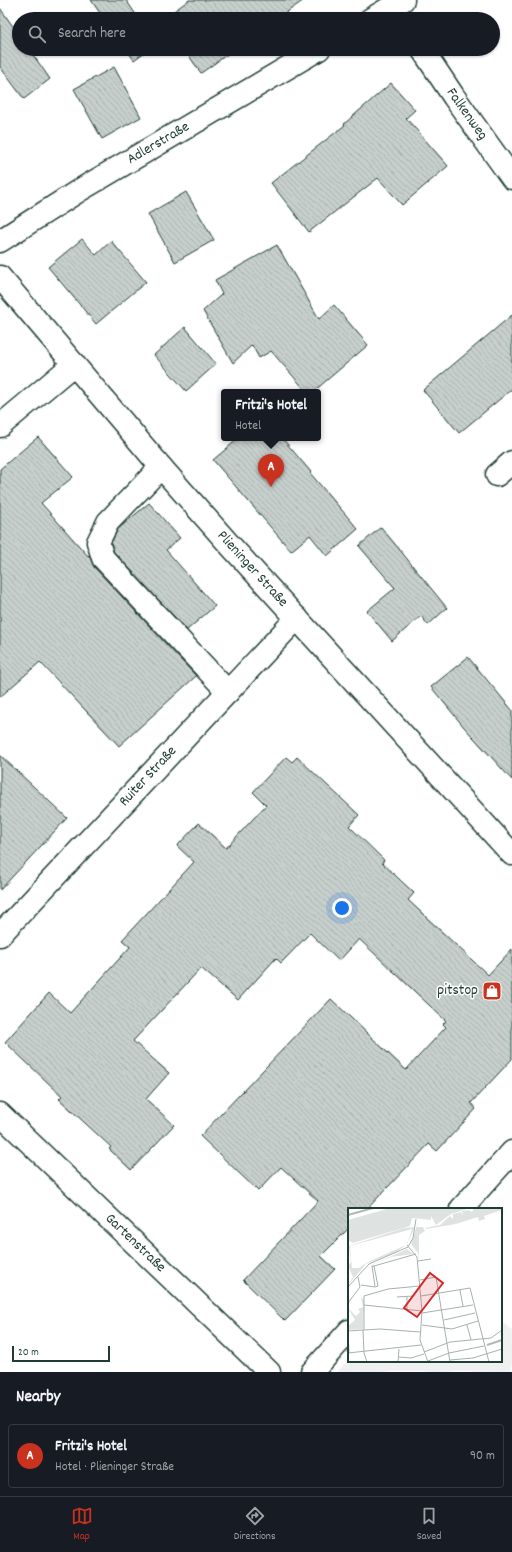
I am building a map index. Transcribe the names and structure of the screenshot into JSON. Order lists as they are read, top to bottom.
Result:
{
  "streets": {
    "street": [
      "Falkenweg",
      "Adlerstraße",
      "Plieninger Straße",
      "Ruiter Straße",
      "Gartenstraße"
    ]
  },
  "crossings": [
    ["Plieninger Straße", "Ruiter Straße"]
  ],
  "places": {
    "shop": ["pitstop"]
  },
  "scale_bar": "20 m",
  "page": {
    "search": "Search here",
    "popup": ["Fritzi's Hotel", "Hotel"],
    "pins": "A",
    "scale": "20 m",
    "heading": "Nearby",
    "list": [
      {
        "mark": "A",
        "name": "Fritzi's Hotel",
        "note": "Hotel · Plieninger Straße",
        "value": "90 m"
      }
    ],
    "nav": ["Map", "Directions", "Saved"]
  }
}
